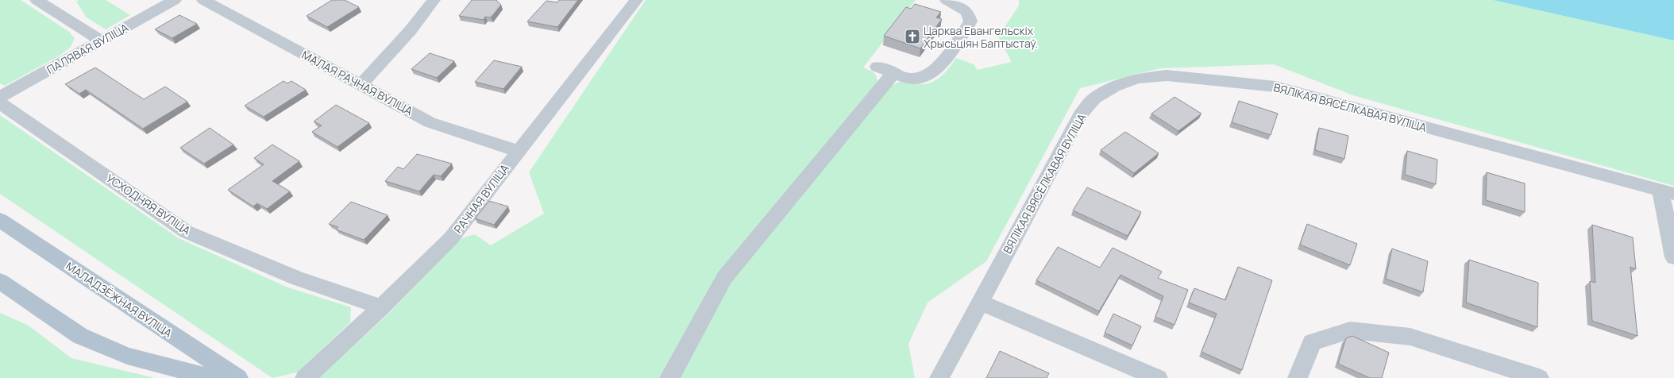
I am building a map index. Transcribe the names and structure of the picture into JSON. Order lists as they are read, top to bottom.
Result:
{
  "streets": {
    "main road": ["МАЛАДЗЁЖНАЯ ВУЛІЦА"],
    "street": [
      "ПАЛЯВАЯ ВУЛІЦА",
      "МАЛАЯ РАЧНАЯ ВУЛІЦА",
      "ВЯЛІКАЯ ВЯСЁЛКАВАЯ ВУЛІЦА",
      "РАЧНАЯ ВУЛІЦА",
      "УСХОДНЯЯ ВУЛІЦА"
    ]
  },
  "crossings": [
    ["МАЛАЯ РАЧНАЯ ВУЛІЦА", "РАЧНАЯ ВУЛІЦА"],
    ["РАЧНАЯ ВУЛІЦА", "УСХОДНЯЯ ВУЛІЦА"]
  ],
  "places": {
    "church": ["Царква Евангельскіх Хрысьціян Баптыстаў."]
  }
}
